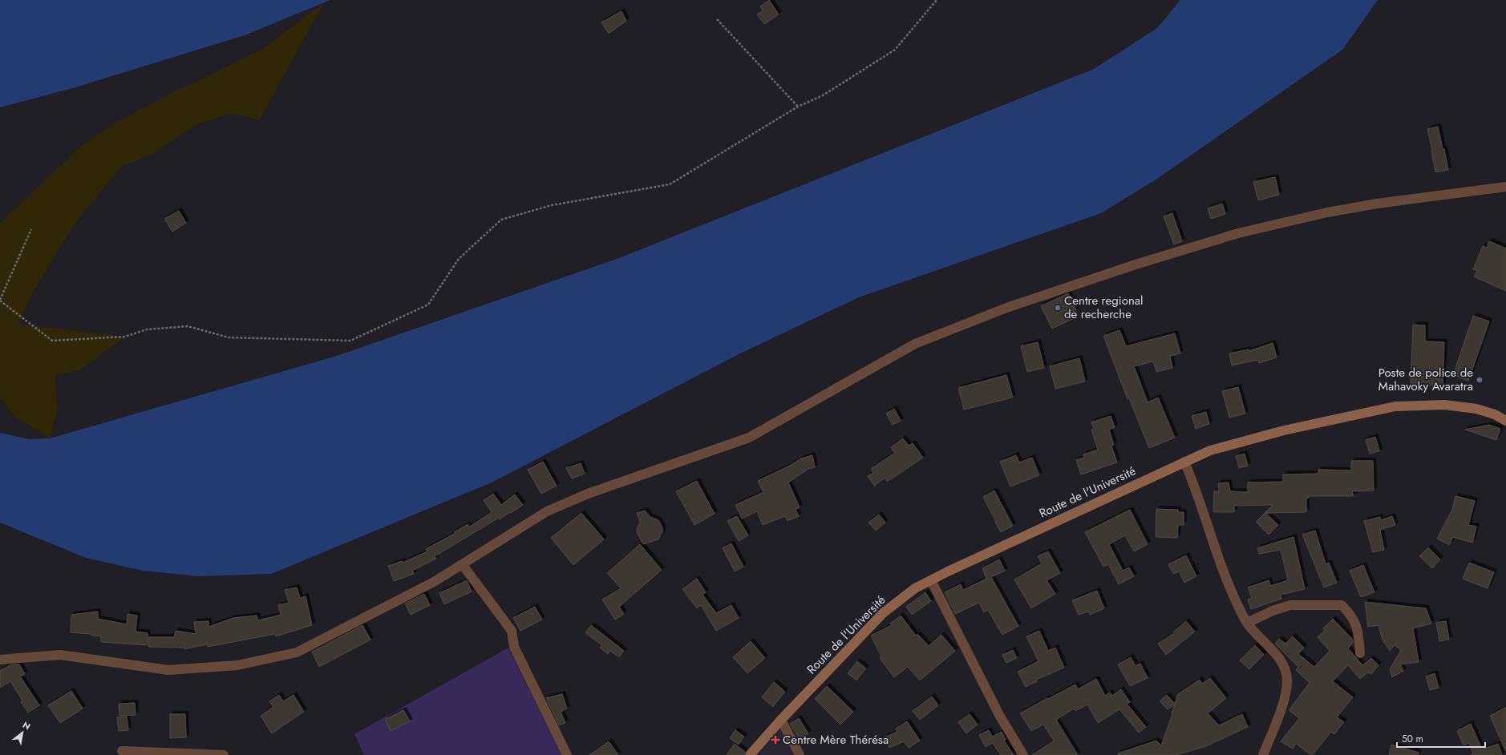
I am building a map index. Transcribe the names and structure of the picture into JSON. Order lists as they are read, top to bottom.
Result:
{
  "streets": {
    "street": ["Route de l'Université"]
  },
  "places": {
    "other": ["Centre regional de recherche", "Poste de police de Mahavoky Avaratra"],
    "health": ["Centre Mère Thérésa"]
  },
  "scale_bar": "50 m",
  "north": "top right"
}
